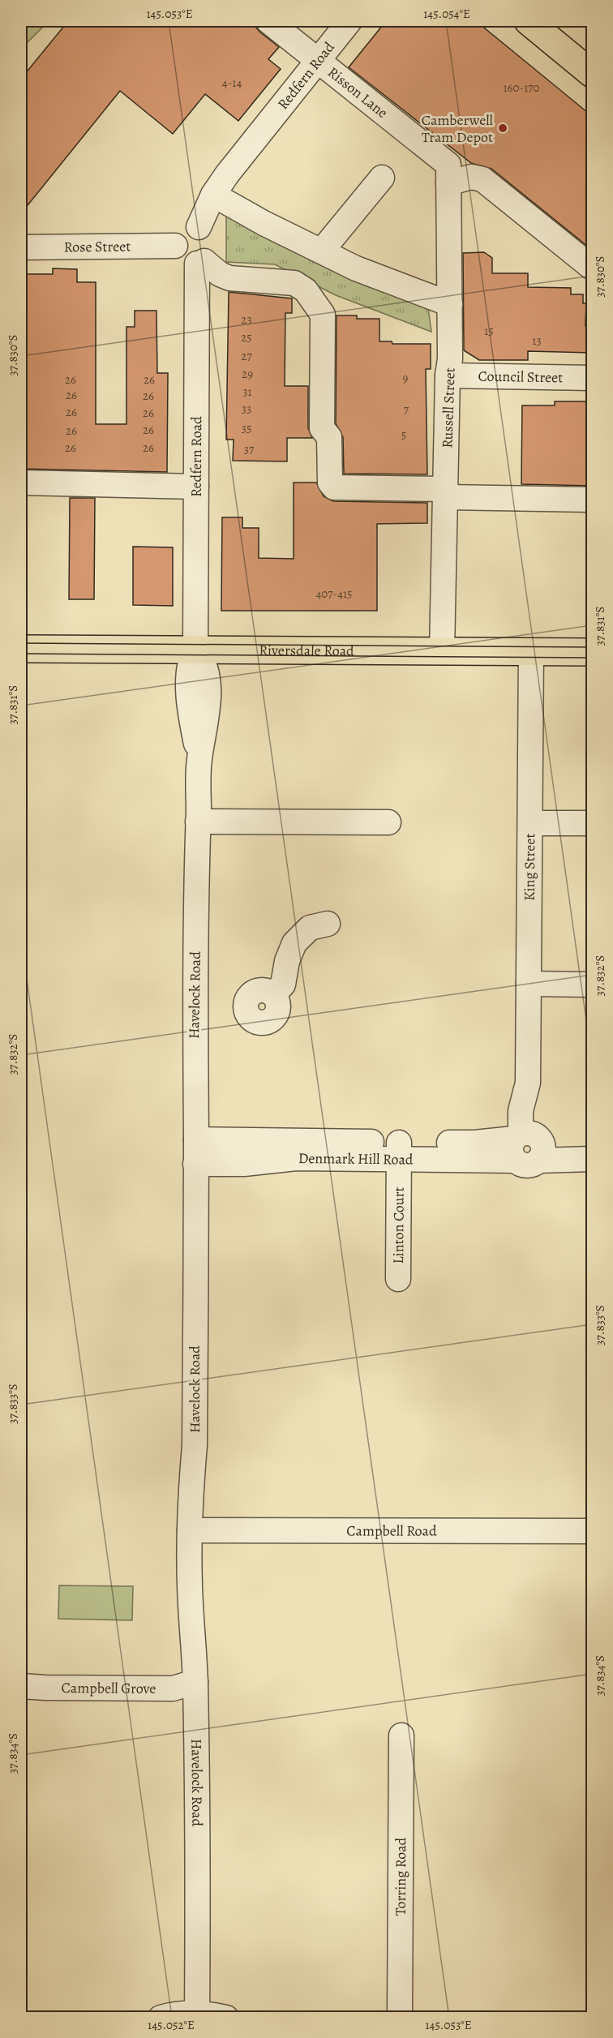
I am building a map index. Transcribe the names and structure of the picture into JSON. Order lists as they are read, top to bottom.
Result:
{
  "streets": {
    "main road": ["Riversdale Road"],
    "street": [
      "Redfern Road",
      "Risson Lane",
      "Rose Street",
      "Council Street",
      "Russell Street",
      "King Street",
      "Havelock Road",
      "Denmark Hill Road",
      "Linton Court",
      "Campbell Road",
      "Campbell Grove",
      "Torring Road"
    ]
  },
  "crossings": [
    ["Redfern Road", "Risson Lane"],
    ["Redfern Road", "Rose Street"],
    ["Redfern Road", "Riversdale Road"],
    ["Redfern Road", "Havelock Road"],
    ["Risson Lane", "Russell Street"],
    ["Council Street", "Russell Street"],
    ["Russell Street", "Riversdale Road"],
    ["Riversdale Road", "King Street"],
    ["Riversdale Road", "Havelock Road"],
    ["King Street", "Denmark Hill Road"],
    ["Havelock Road", "Denmark Hill Road"],
    ["Havelock Road", "Campbell Road"],
    ["Havelock Road", "Campbell Grove"],
    ["Denmark Hill Road", "Linton Court"]
  ],
  "places": ["Camberwell Tram Depot"],
  "house_numbers": [
    "4-14",
    "160-170",
    "23",
    "15",
    "25",
    "13",
    "27",
    "29",
    "9",
    "26",
    "26",
    "31",
    "26",
    "26",
    "33",
    "7",
    "26",
    "26",
    "35",
    "26",
    "26",
    "5",
    "26",
    "26",
    "37",
    "407-415"
  ],
  "coordinates": [
    "145.053°E",
    "145.054°E",
    "37.830°S",
    "37.831°S",
    "37.832°S",
    "37.833°S",
    "37.834°S",
    "145.052°E"
  ]
}
